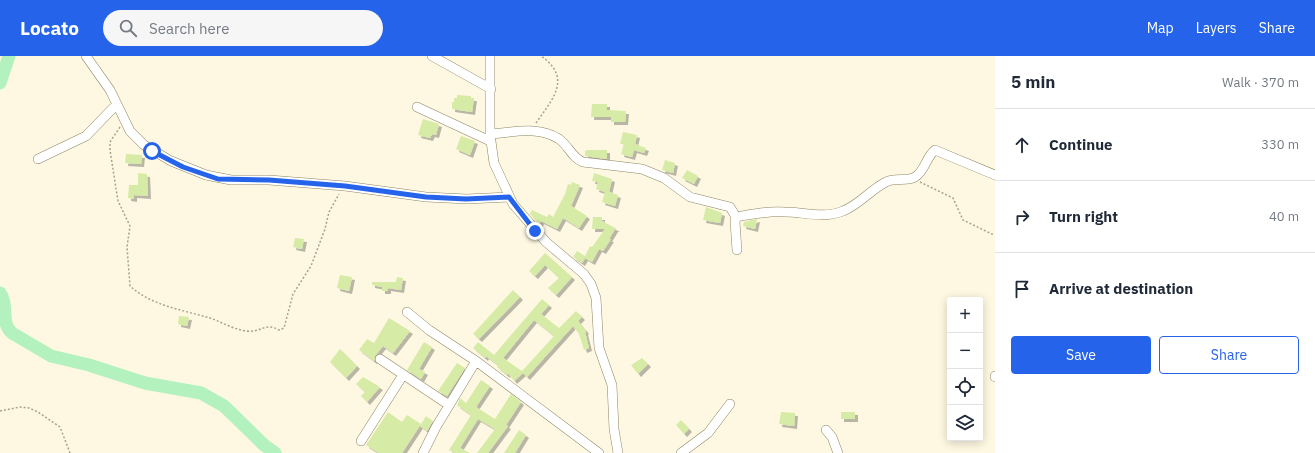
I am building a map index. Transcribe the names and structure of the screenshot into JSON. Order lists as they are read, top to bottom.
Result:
{
  "page": {
    "header": "Locato",
    "search": "Search here",
    "nav": ["Map", "Layers", "Share"],
    "heading": ["5 min", "Walk · 370 m"],
    "list": [
      ["Continue", "330 m"],
      ["Turn right", "40 m"],
      "Arrive at destination"
    ],
    "map_buttons": ["+", "−"],
    "buttons": ["Save", "Share"]
  }
}
